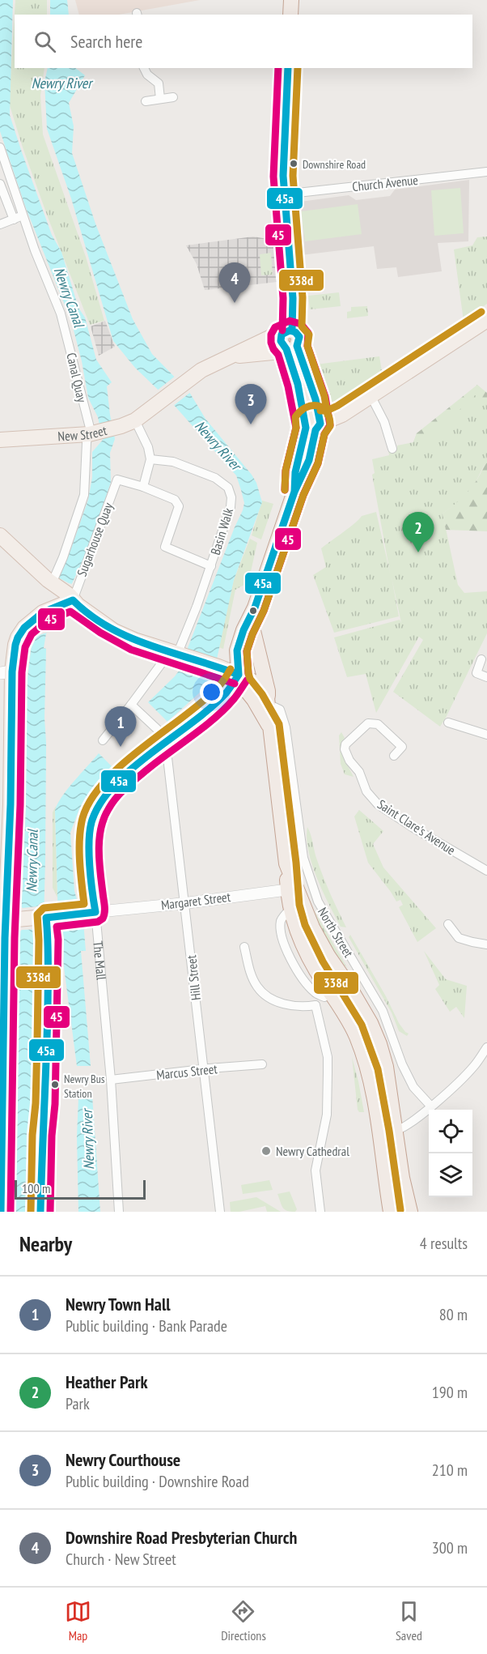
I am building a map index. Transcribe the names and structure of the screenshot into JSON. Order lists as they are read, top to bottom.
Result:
{
  "streets": {
    "main road": ["New Street", "The Mall"],
    "street": [
      "Church Avenue",
      "Canal Quay",
      "Basin Walk",
      "Sugarhouse Quay",
      "Saint Clare's Avenue",
      "Margaret Street",
      "North Street",
      "Hill Street",
      "Marcus Street"
    ]
  },
  "crossings": [
    ["Canal Quay", "New Street"],
    ["Margaret Street", "The Mall"],
    ["Margaret Street", "Hill Street"],
    ["The Mall", "Hill Street"],
    ["The Mall", "Marcus Street"],
    ["Hill Street", "Marcus Street"]
  ],
  "water": ["Newry River", "Newry Canal"],
  "places": ["Downshire Road", "Newry Bus Station", "Newry Cathedral"],
  "lines": ["transit line 45a", "transit line 45", "transit line 338d"],
  "scale_bar": "100 m",
  "page": {
    "search": "Search here",
    "pins": [
      "4",
      "3",
      "2",
      "1"
    ],
    "scale": "100 m",
    "heading": ["Nearby", "4 results"],
    "list": [
      {
        "mark": "1",
        "name": "Newry Town Hall",
        "note": "Public building · Bank Parade",
        "value": "80 m"
      },
      {
        "mark": "2",
        "name": "Heather Park",
        "note": "Park",
        "value": "190 m"
      },
      {
        "mark": "3",
        "name": "Newry Courthouse",
        "note": "Public building · Downshire Road",
        "value": "210 m"
      },
      {
        "mark": "4",
        "name": "Downshire Road Presbyterian Church",
        "note": "Church · New Street",
        "value": "300 m"
      }
    ],
    "nav": ["Map", "Directions", "Saved"]
  }
}
